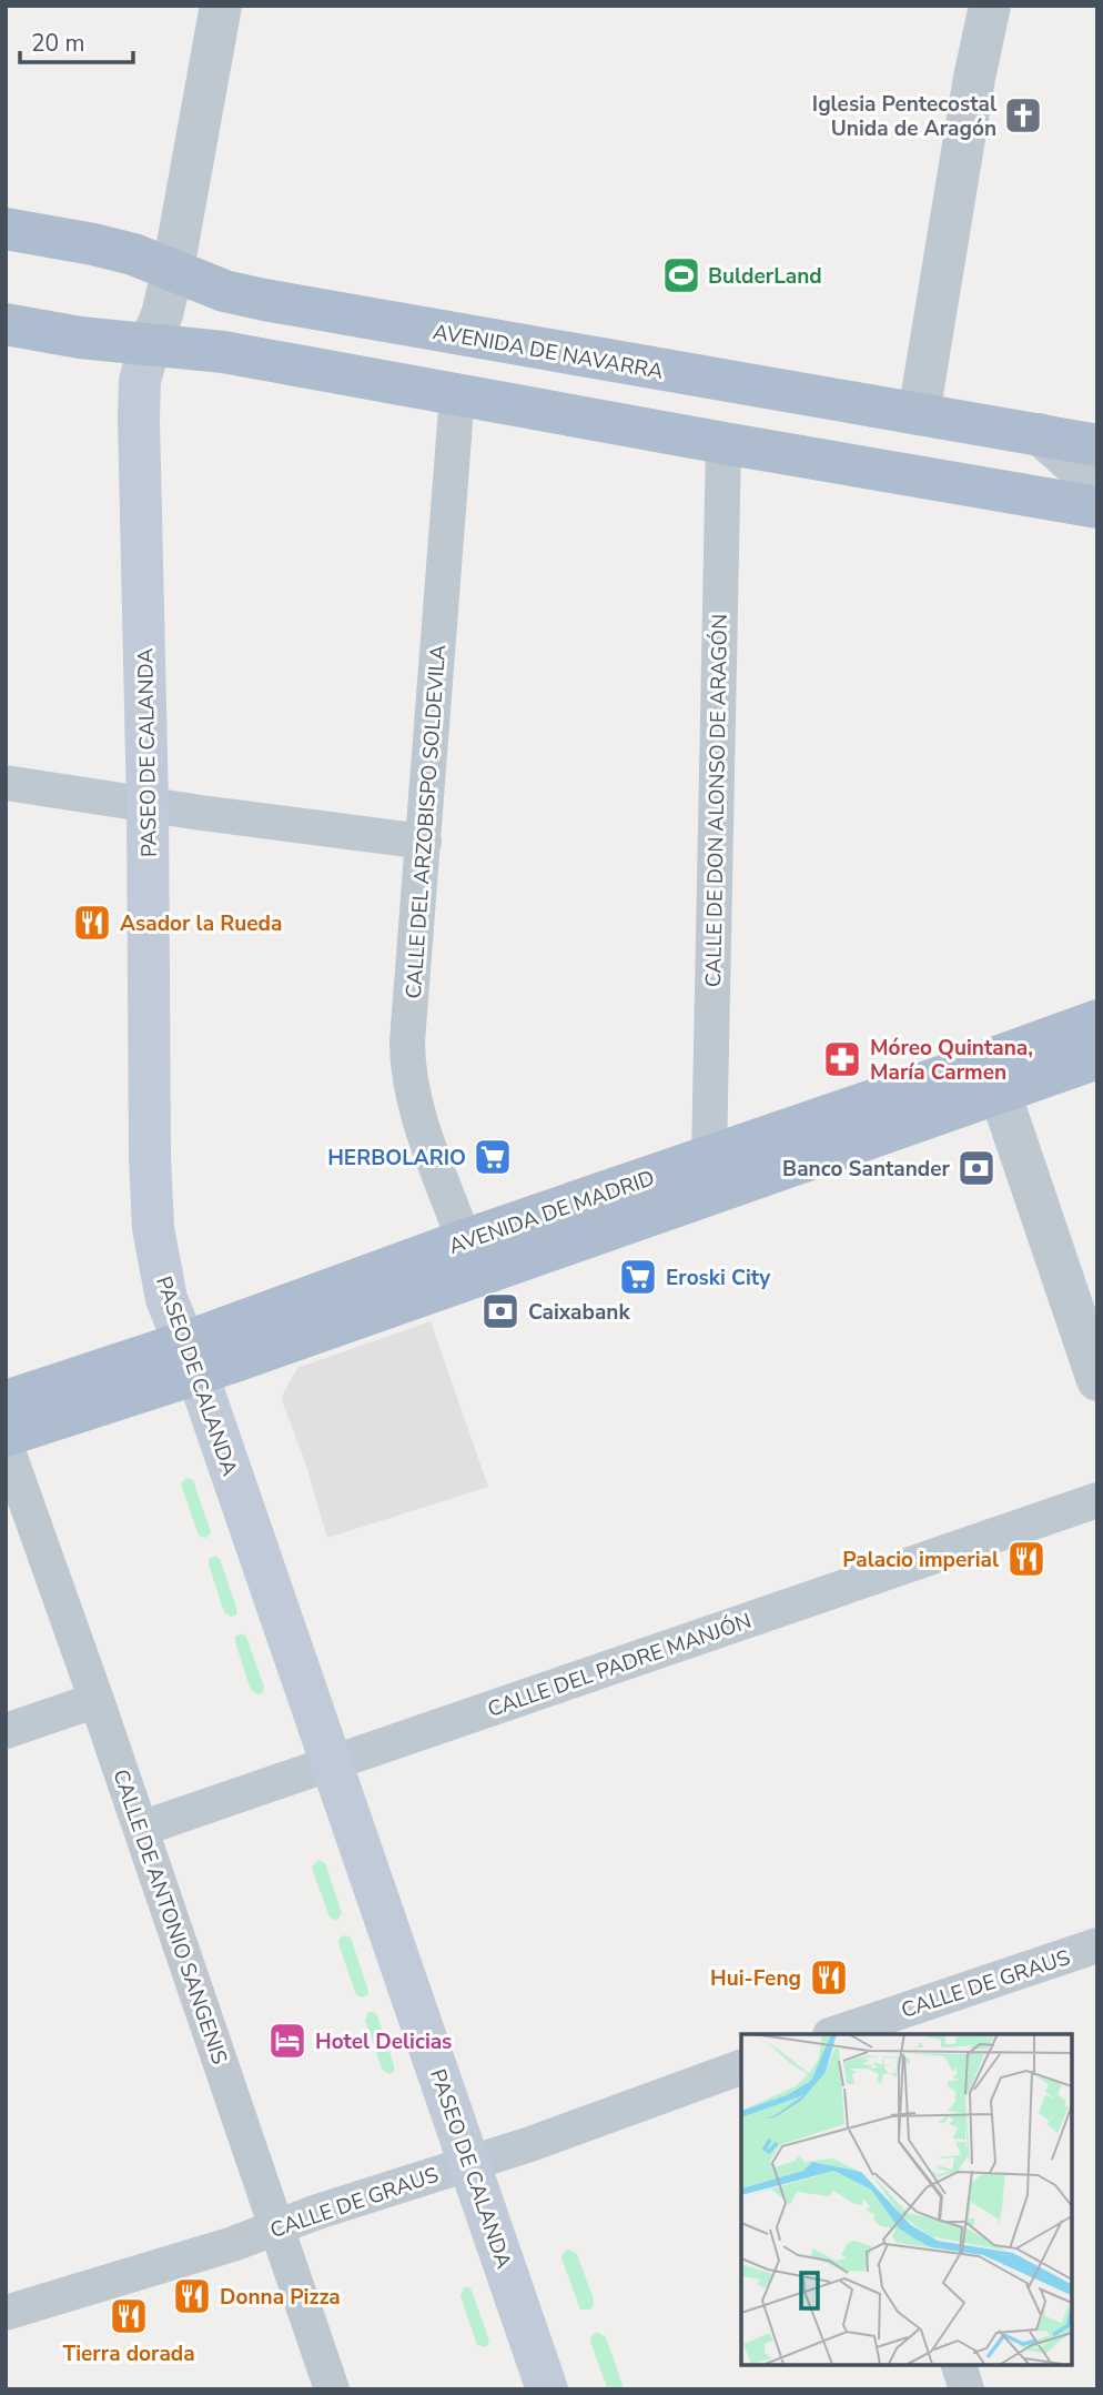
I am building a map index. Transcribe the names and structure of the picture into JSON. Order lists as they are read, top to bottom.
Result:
{
  "streets": {
    "main road": ["AVENIDA DE NAVARRA", "PASEO DE CALANDA", "AVENIDA DE MADRID"],
    "street": [
      "CALLE DE DON ALONSO DE ARAGÓN",
      "CALLE DEL ARZOBISPO SOLDEVILA",
      "CALLE DEL PADRE MANJÓN",
      "CALLE DE ANTONIO SANGENIS",
      "CALLE DE GRAUS"
    ]
  },
  "crossings": [
    ["AVENIDA DE NAVARRA", "PASEO DE CALANDA"],
    ["PASEO DE CALANDA", "AVENIDA DE MADRID"],
    ["PASEO DE CALANDA", "CALLE DEL PADRE MANJÓN"],
    ["PASEO DE CALANDA", "CALLE DE GRAUS"],
    ["CALLE DE DON ALONSO DE ARAGÓN", "AVENIDA DE MADRID"],
    ["CALLE DEL ARZOBISPO SOLDEVILA", "AVENIDA DE MADRID"],
    ["CALLE DEL PADRE MANJÓN", "CALLE DE ANTONIO SANGENIS"],
    ["CALLE DE ANTONIO SANGENIS", "CALLE DE GRAUS"]
  ],
  "places": {
    "church": ["Iglesia Pentecostal Unida de Aragón"],
    "sports": ["BulderLand"],
    "restaurant": [
      "Asador la Rueda",
      "Palacio imperial",
      "Hui-Feng",
      "Donna Pizza",
      "Tierra dorada"
    ],
    "pharmacy": ["Móreo Quintana, María Carmen"],
    "supermarket": ["HERBOLARIO", "Eroski City"],
    "bank": ["Banco Santander", "Caixabank"],
    "hotel": ["Hotel Delicias"]
  },
  "scale_bar": "20 m"
}
